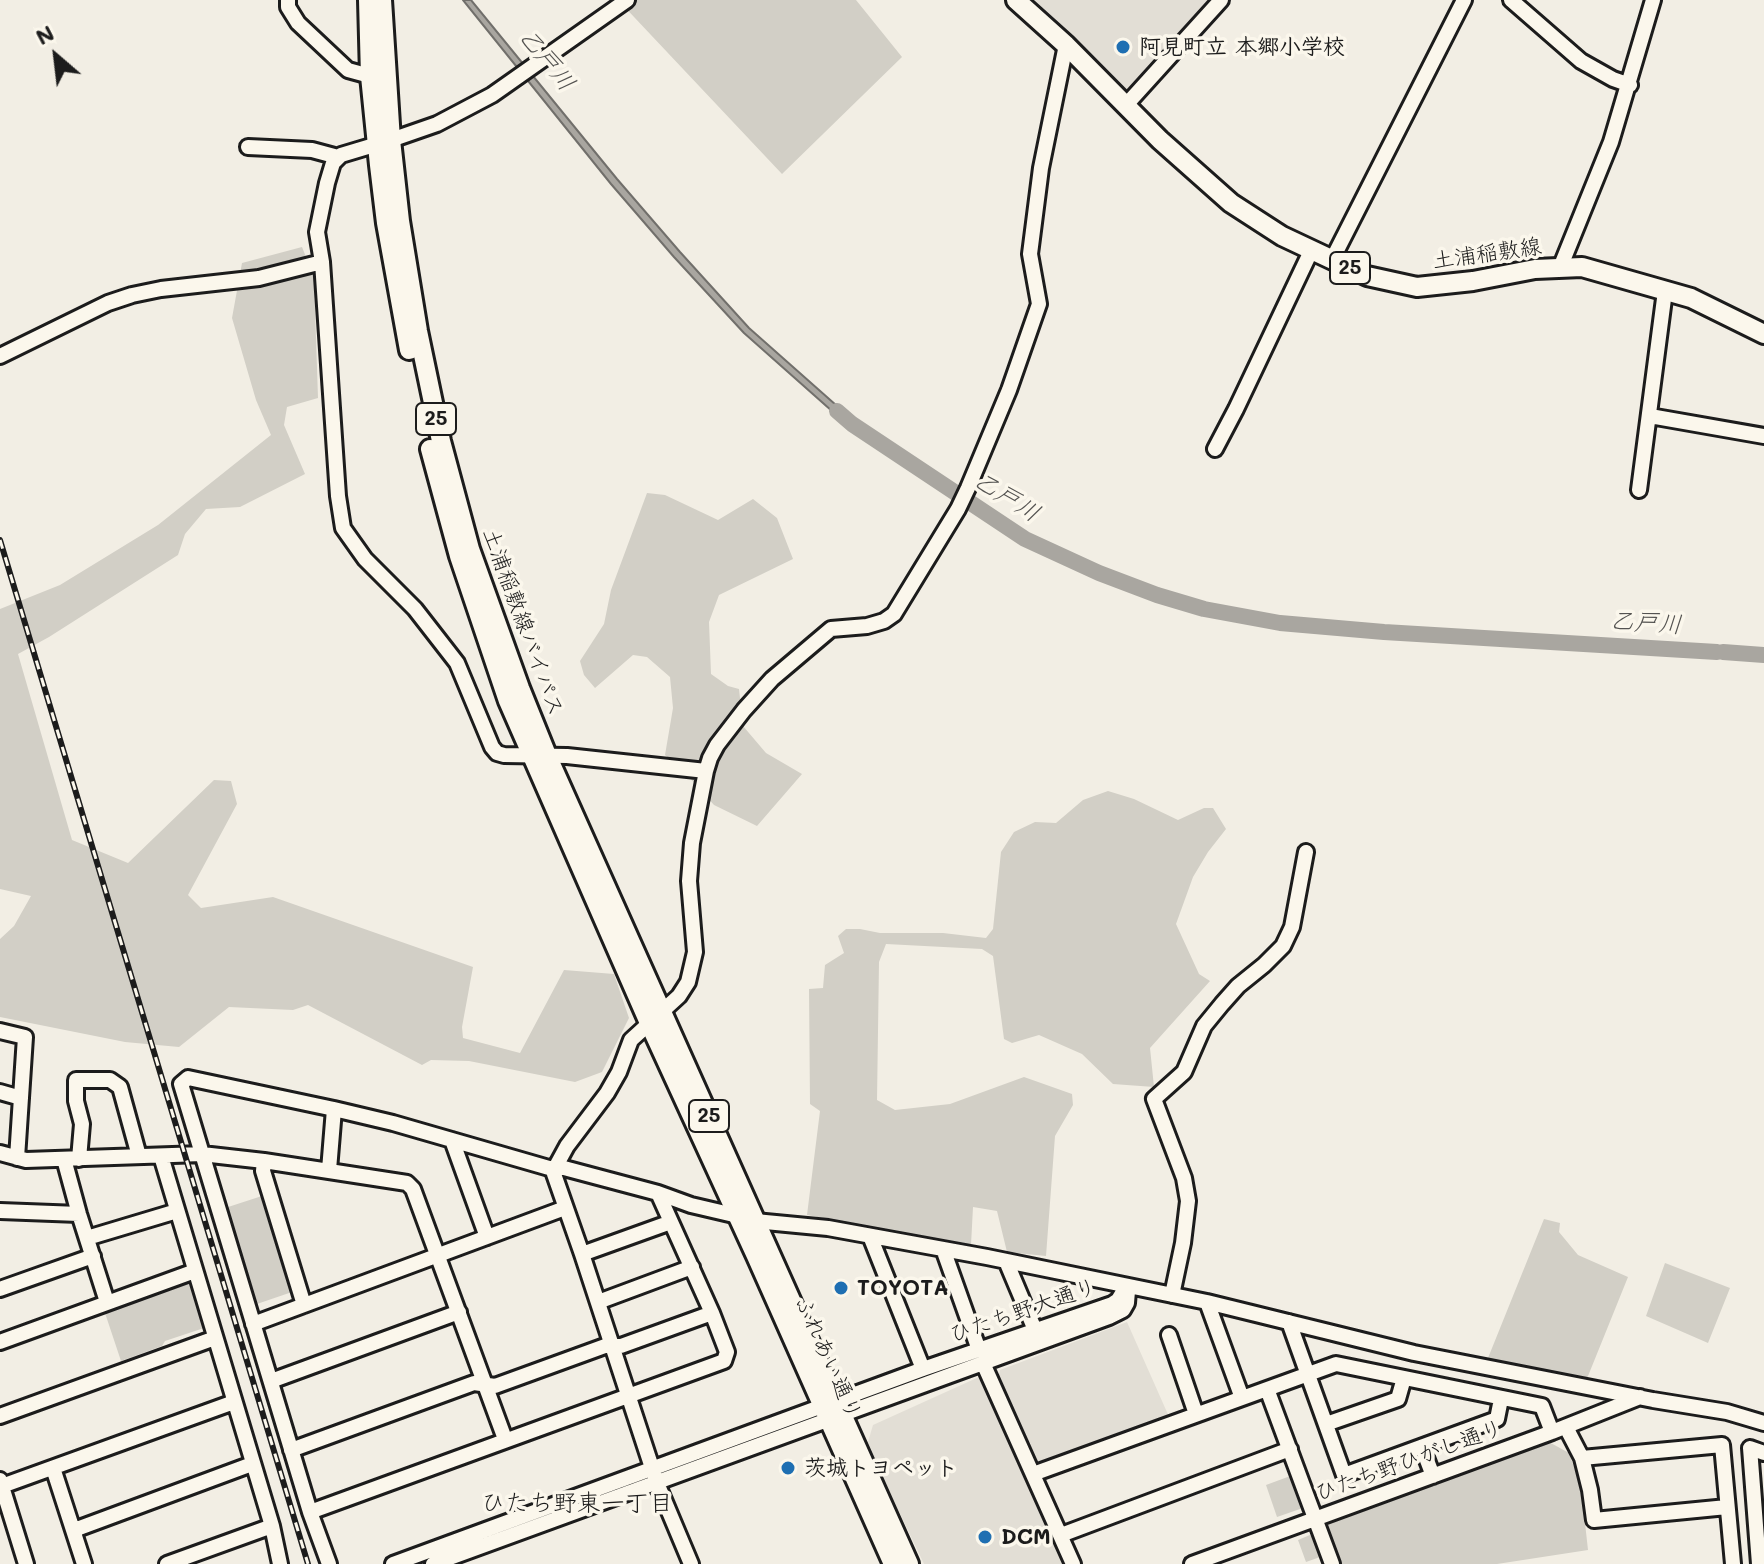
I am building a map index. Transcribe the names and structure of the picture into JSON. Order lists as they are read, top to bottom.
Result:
{
  "streets": {
    "main road": [
      "土浦稲敷線",
      "25",
      "土浦稲敷線バイパス",
      "ふれあい通り"
    ],
    "street": ["ひたち野大通り", "ひたち野ひがし通り"]
  },
  "crossings": [
    ["土浦稲敷線バイパス", "ふれあい通り"],
    ["ひたち野大通り", "ふれあい通り"]
  ],
  "districts": ["ひたち野東一丁目"],
  "water": ["乙戸川"],
  "places": [
    "阿見町立 本郷小学校",
    "TOYOTA",
    "茨城トヨペット",
    "DCM"
  ],
  "north": "top left"
}
